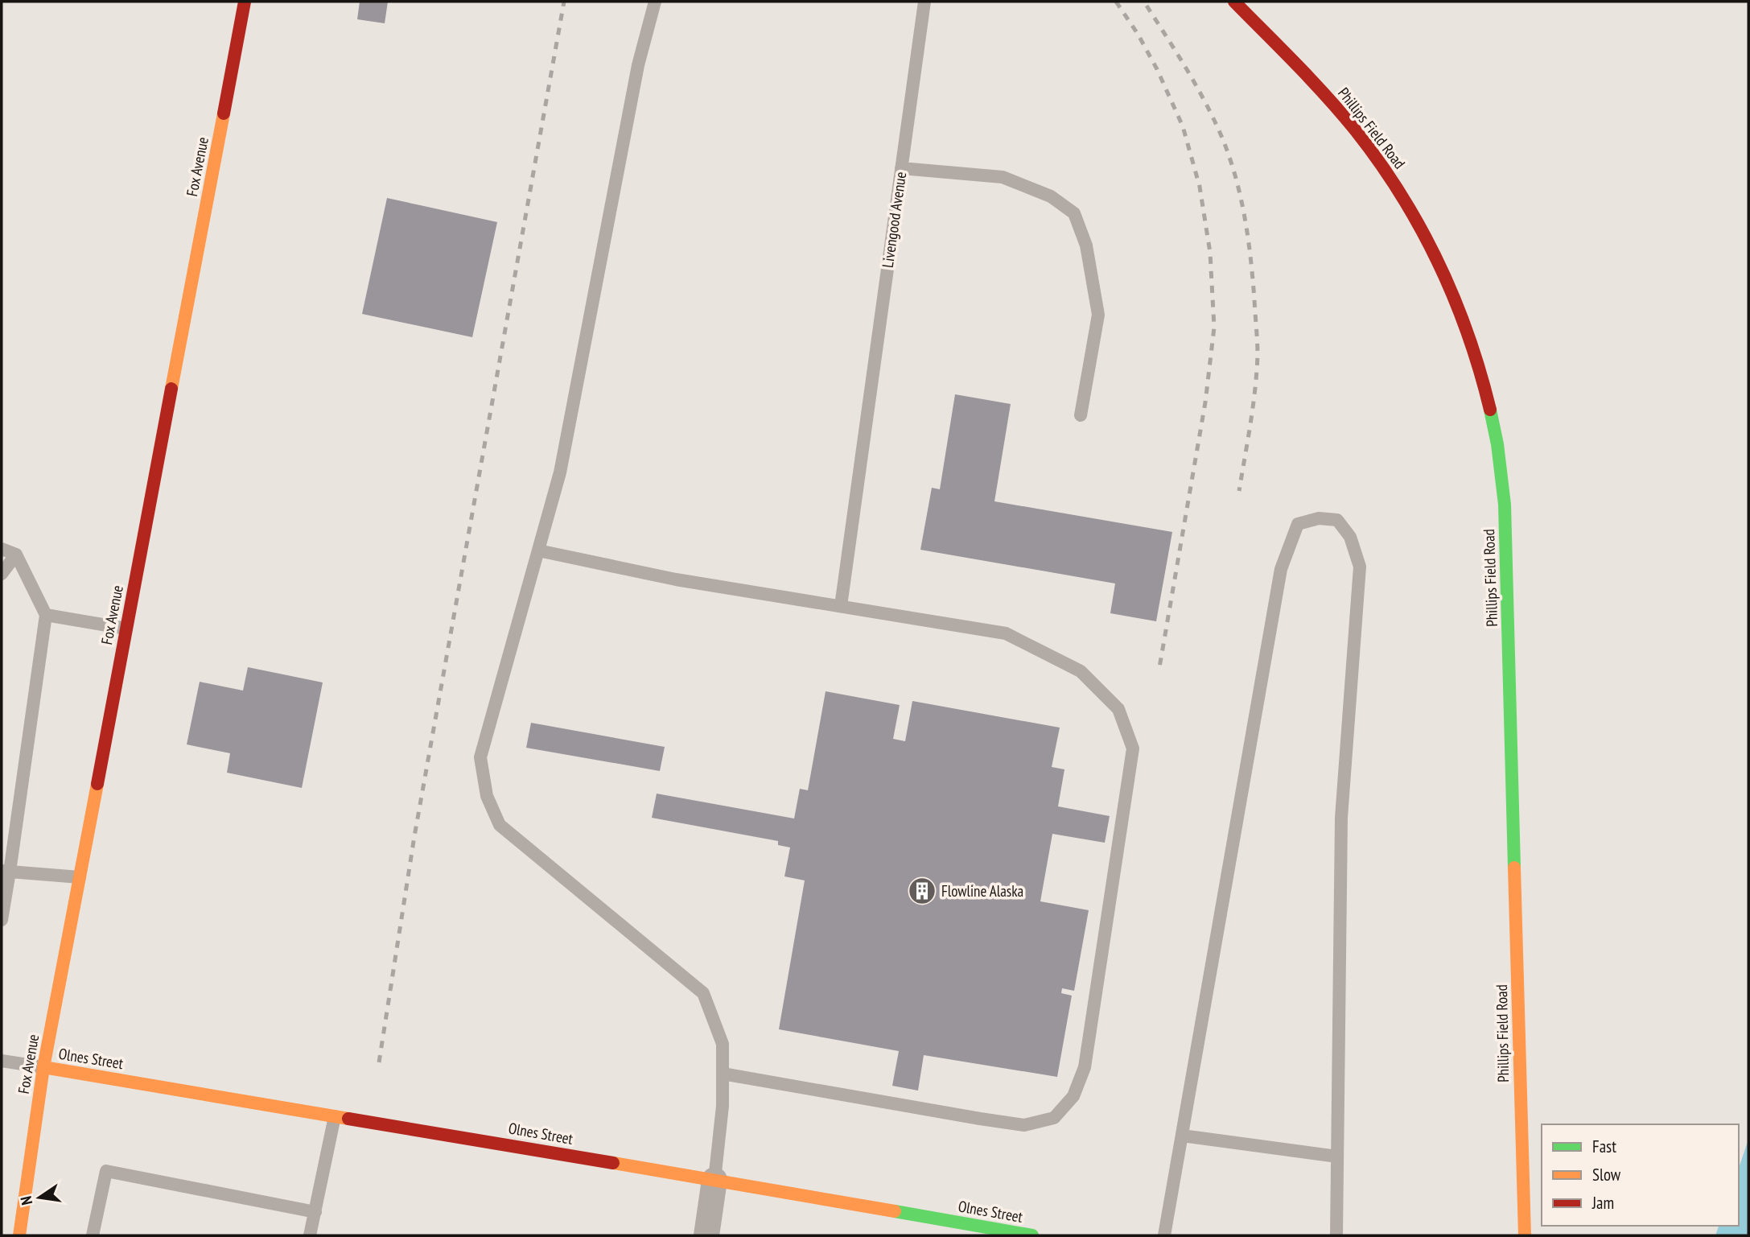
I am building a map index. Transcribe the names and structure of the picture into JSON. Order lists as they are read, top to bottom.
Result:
{
  "streets": {
    "street": ["Phillips Field Road", "Fox Avenue", "Olnes Street"],
    "lane": ["Livengood Avenue"]
  },
  "crossings": [
    ["Fox Avenue", "Olnes Street"]
  ],
  "places": {
    "building": ["Flowline Alaska"]
  },
  "legend": ["Fast", "Slow", "Jam"],
  "north": "left"
}
